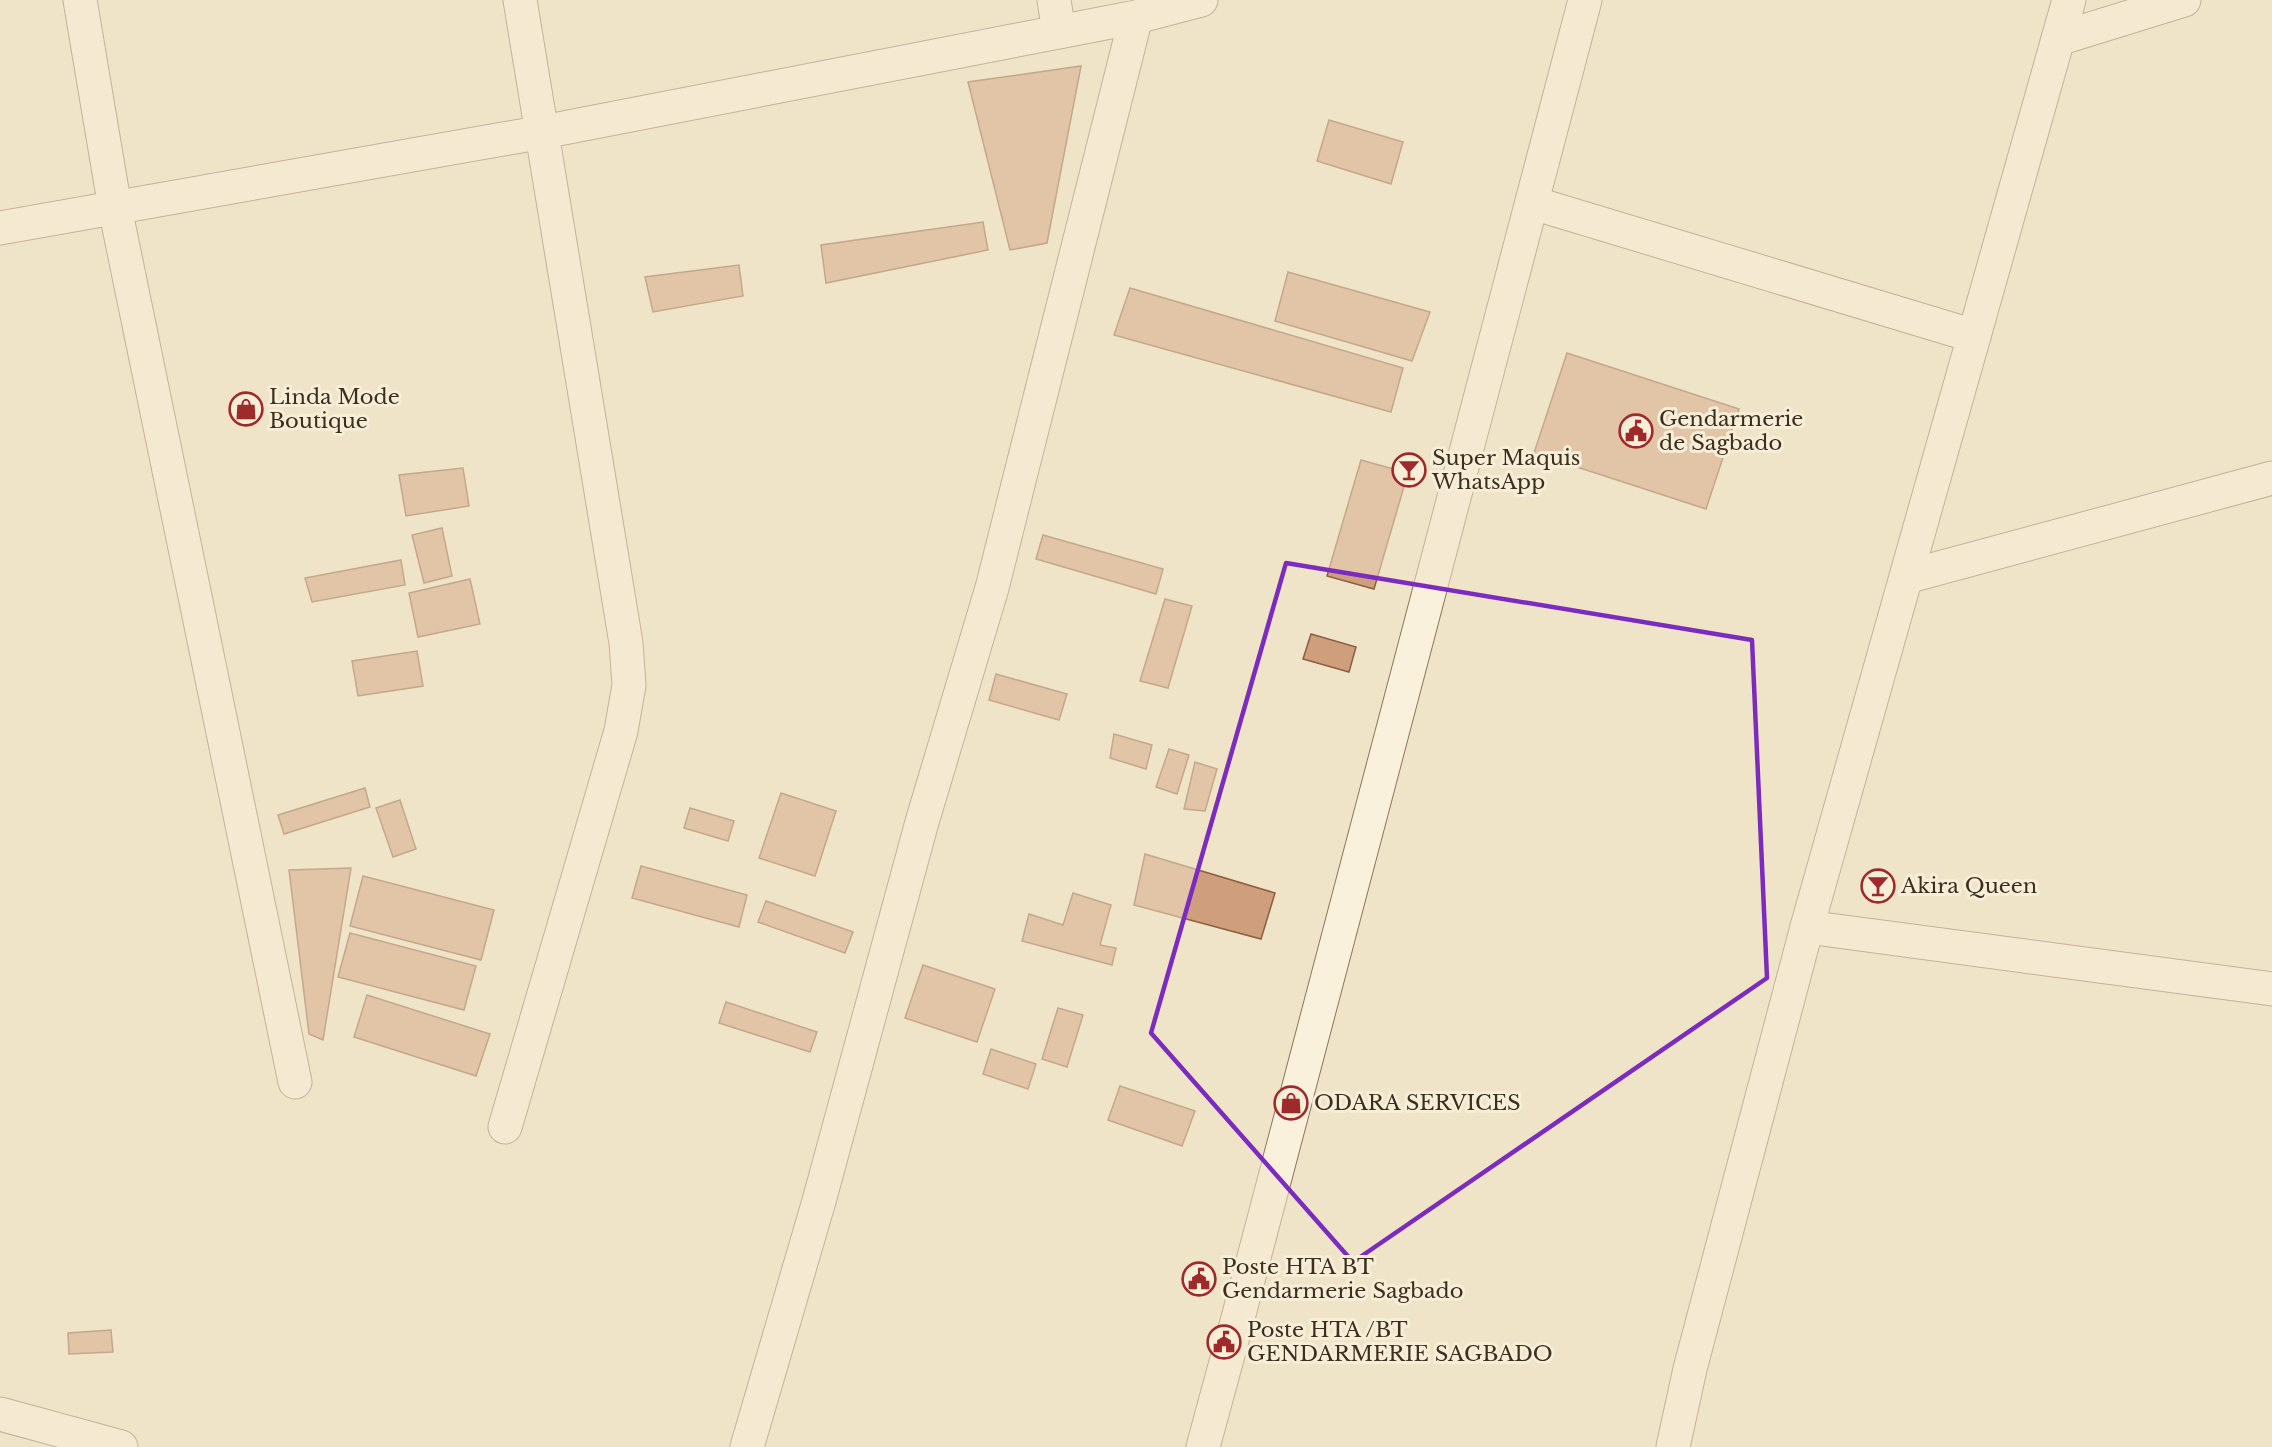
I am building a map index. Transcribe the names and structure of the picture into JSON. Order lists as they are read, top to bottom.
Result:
{
  "places": {
    "shop": ["Linda Mode Boutique", "ODARA SERVICES"],
    "public building": ["Gendarmerie de Sagbado", "Poste HTA BT Gendarmerie Sagbado", "Poste HTA /BT GENDARMERIE SAGBADO"],
    "bar": ["Super Maquis WhatsApp", "Akira Queen"]
  }
}
